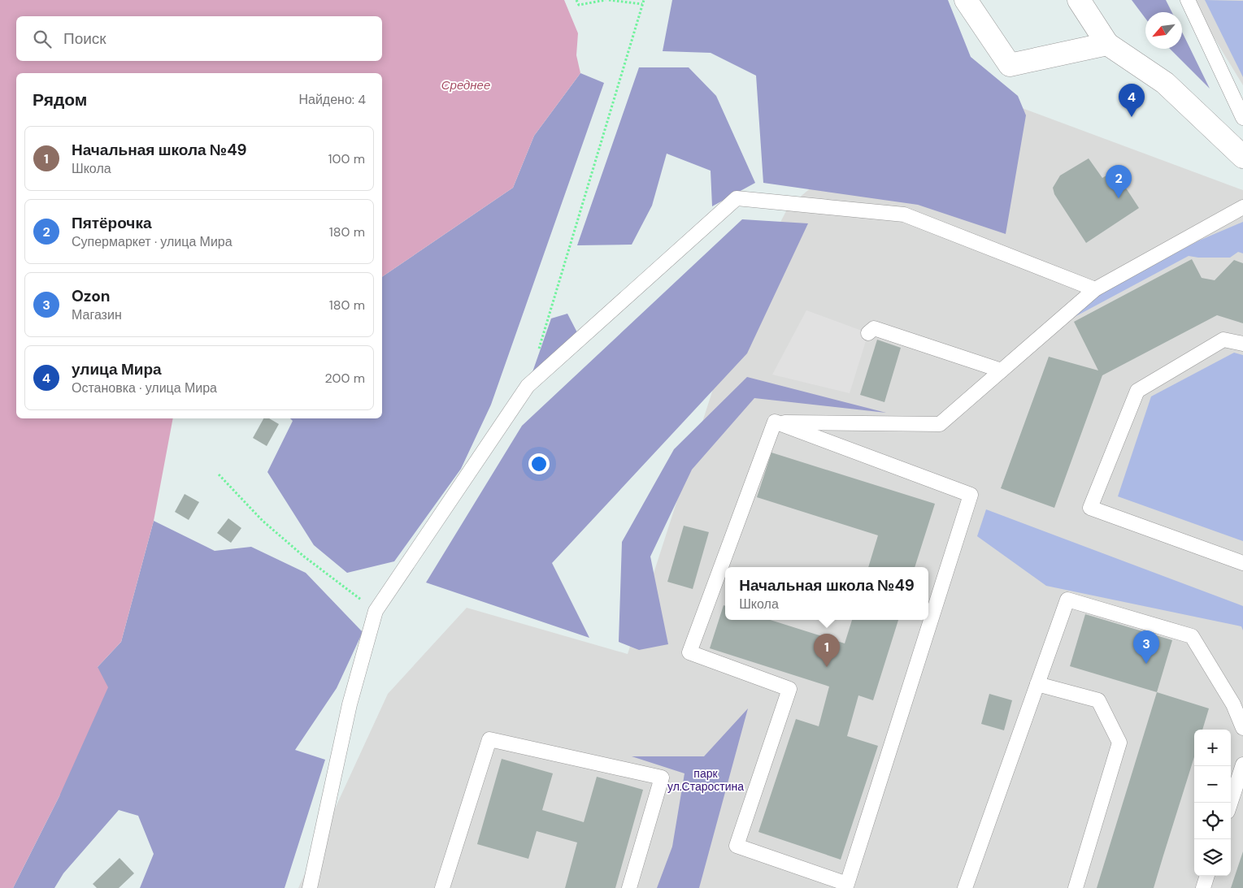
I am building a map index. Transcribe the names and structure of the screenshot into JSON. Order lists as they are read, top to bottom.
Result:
{
  "water": ["Среднее"],
  "parks": ["парк ул.Старостина"],
  "north": "bottom left",
  "page": {
    "search": "Поиск",
    "heading": ["Рядом", "Найдено: 4"],
    "pins": [
      "4",
      "2",
      "3",
      "1"
    ],
    "list": [
      {
        "mark": "1",
        "name": "Начальная школа №49",
        "note": "Школа",
        "value": "100 m"
      },
      {
        "mark": "2",
        "name": "Пятёрочка",
        "note": "Супермаркет · улица Мира",
        "value": "180 m"
      },
      {
        "mark": "3",
        "name": "Ozon",
        "note": "Магазин",
        "value": "180 m"
      },
      {
        "mark": "4",
        "name": "улица Мира",
        "note": "Остановка · улица Мира",
        "value": "200 m"
      }
    ],
    "popup": ["Начальная школа №49", "Школа"],
    "map_buttons": ["+", "−"]
  }
}
